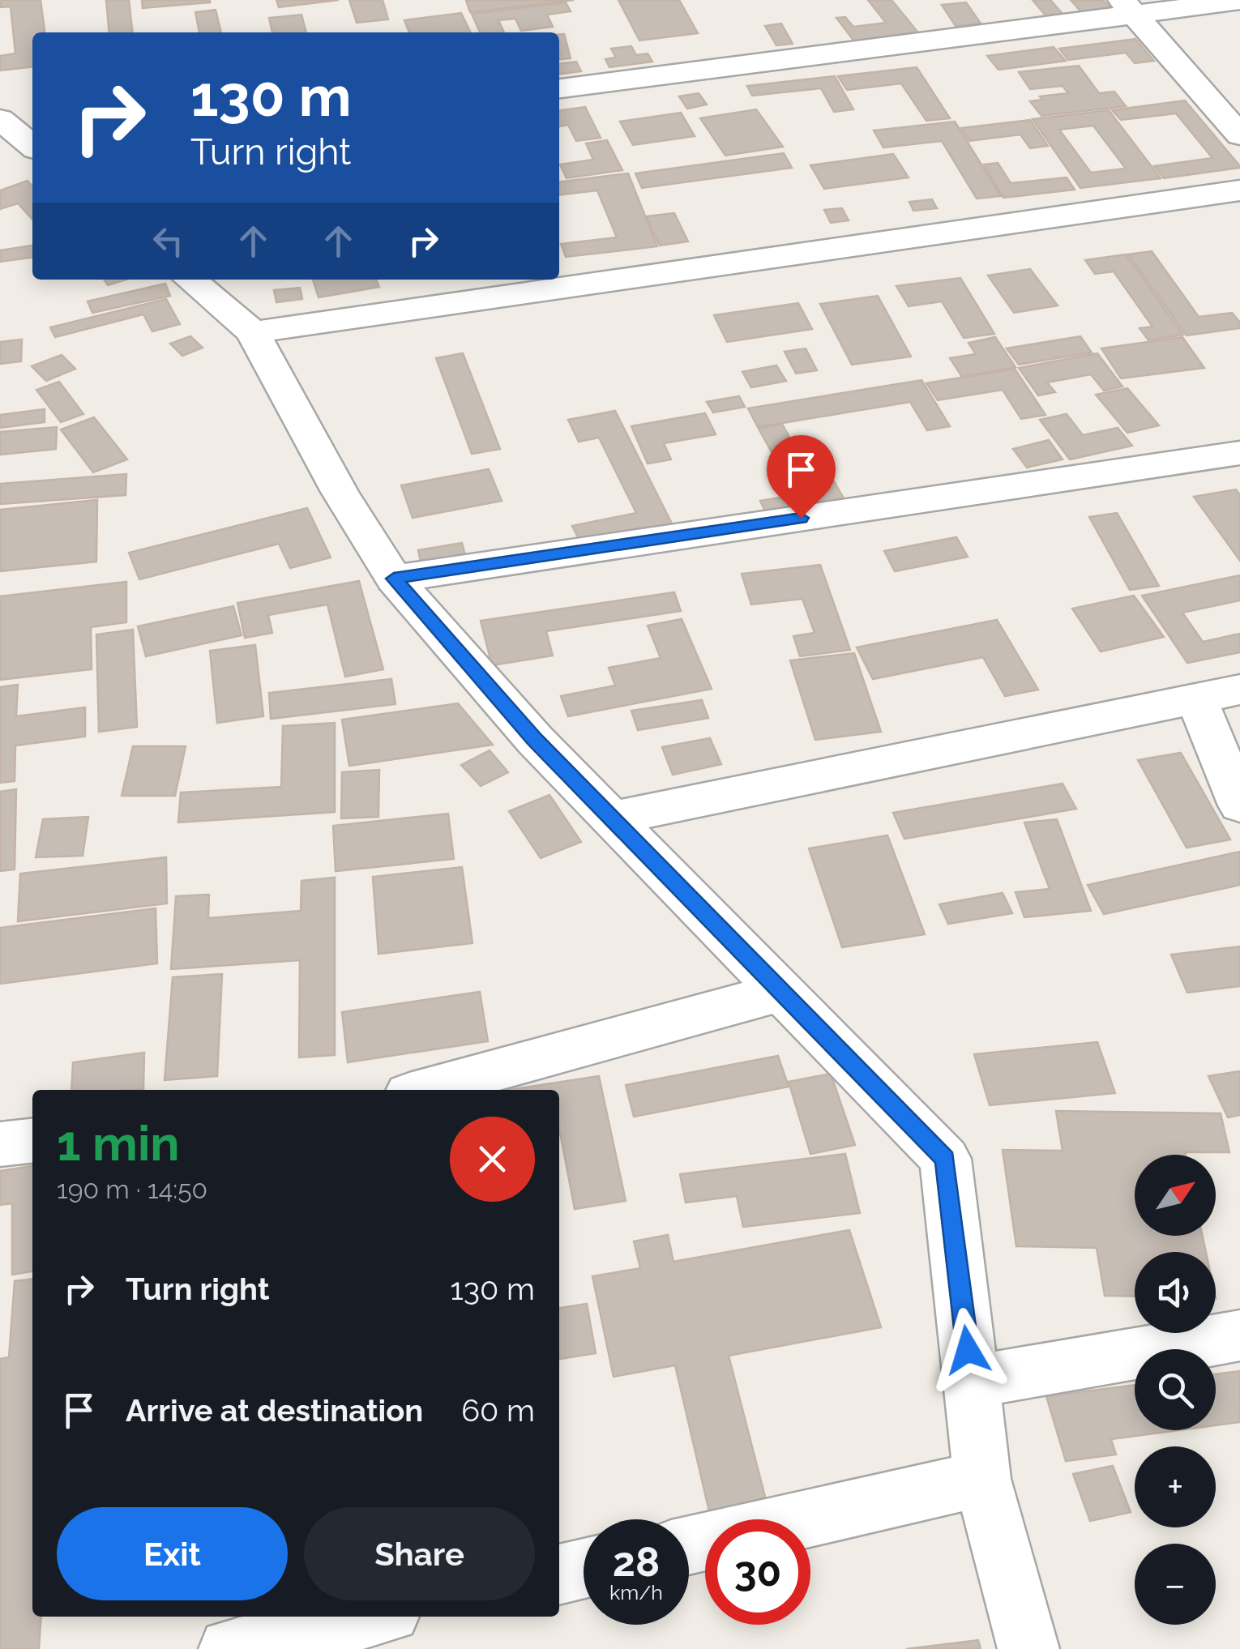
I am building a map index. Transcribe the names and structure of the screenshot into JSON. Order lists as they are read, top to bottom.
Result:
{
  "north": "top right",
  "page": {
    "turn": ["130 m", "Turn right"],
    "heading": ["1 min", "190 m · 14:50"],
    "map_buttons": ["+", "−"],
    "list": [
      {
        "name": "Turn right",
        "value": "130 m"
      },
      {
        "name": "Arrive at destination",
        "value": "60 m"
      }
    ],
    "buttons": ["Exit", "Share"],
    "speed": "28 km/h",
    "limit": "30"
  }
}
